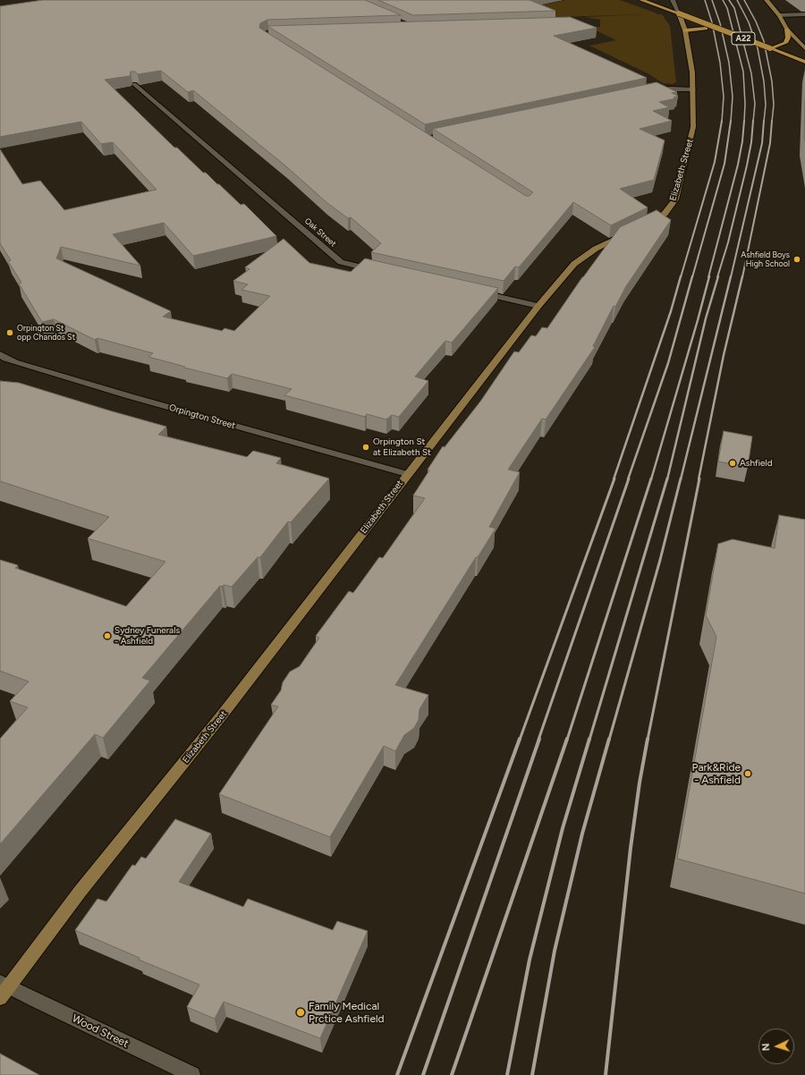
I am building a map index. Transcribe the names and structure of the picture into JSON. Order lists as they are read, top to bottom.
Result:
{
  "streets": {
    "highway": ["A22"],
    "main road": ["Elizabeth Street"],
    "street": ["Oak Street", "Orpington Street", "Wood Street"]
  },
  "crossings": [
    ["A22", "Elizabeth Street"],
    ["Elizabeth Street", "Orpington Street"],
    ["Elizabeth Street", "Wood Street"]
  ],
  "places": [
    "Ashfield Boys High School",
    "Orpington St opp Chandos St",
    "Orpington St at Elizabeth St",
    "Ashfield",
    "Sydney Funerals - Ashfield",
    "Park&Ride - Ashfield",
    "Family Medical Prctice Ashfield"
  ],
  "north": "left"
}
